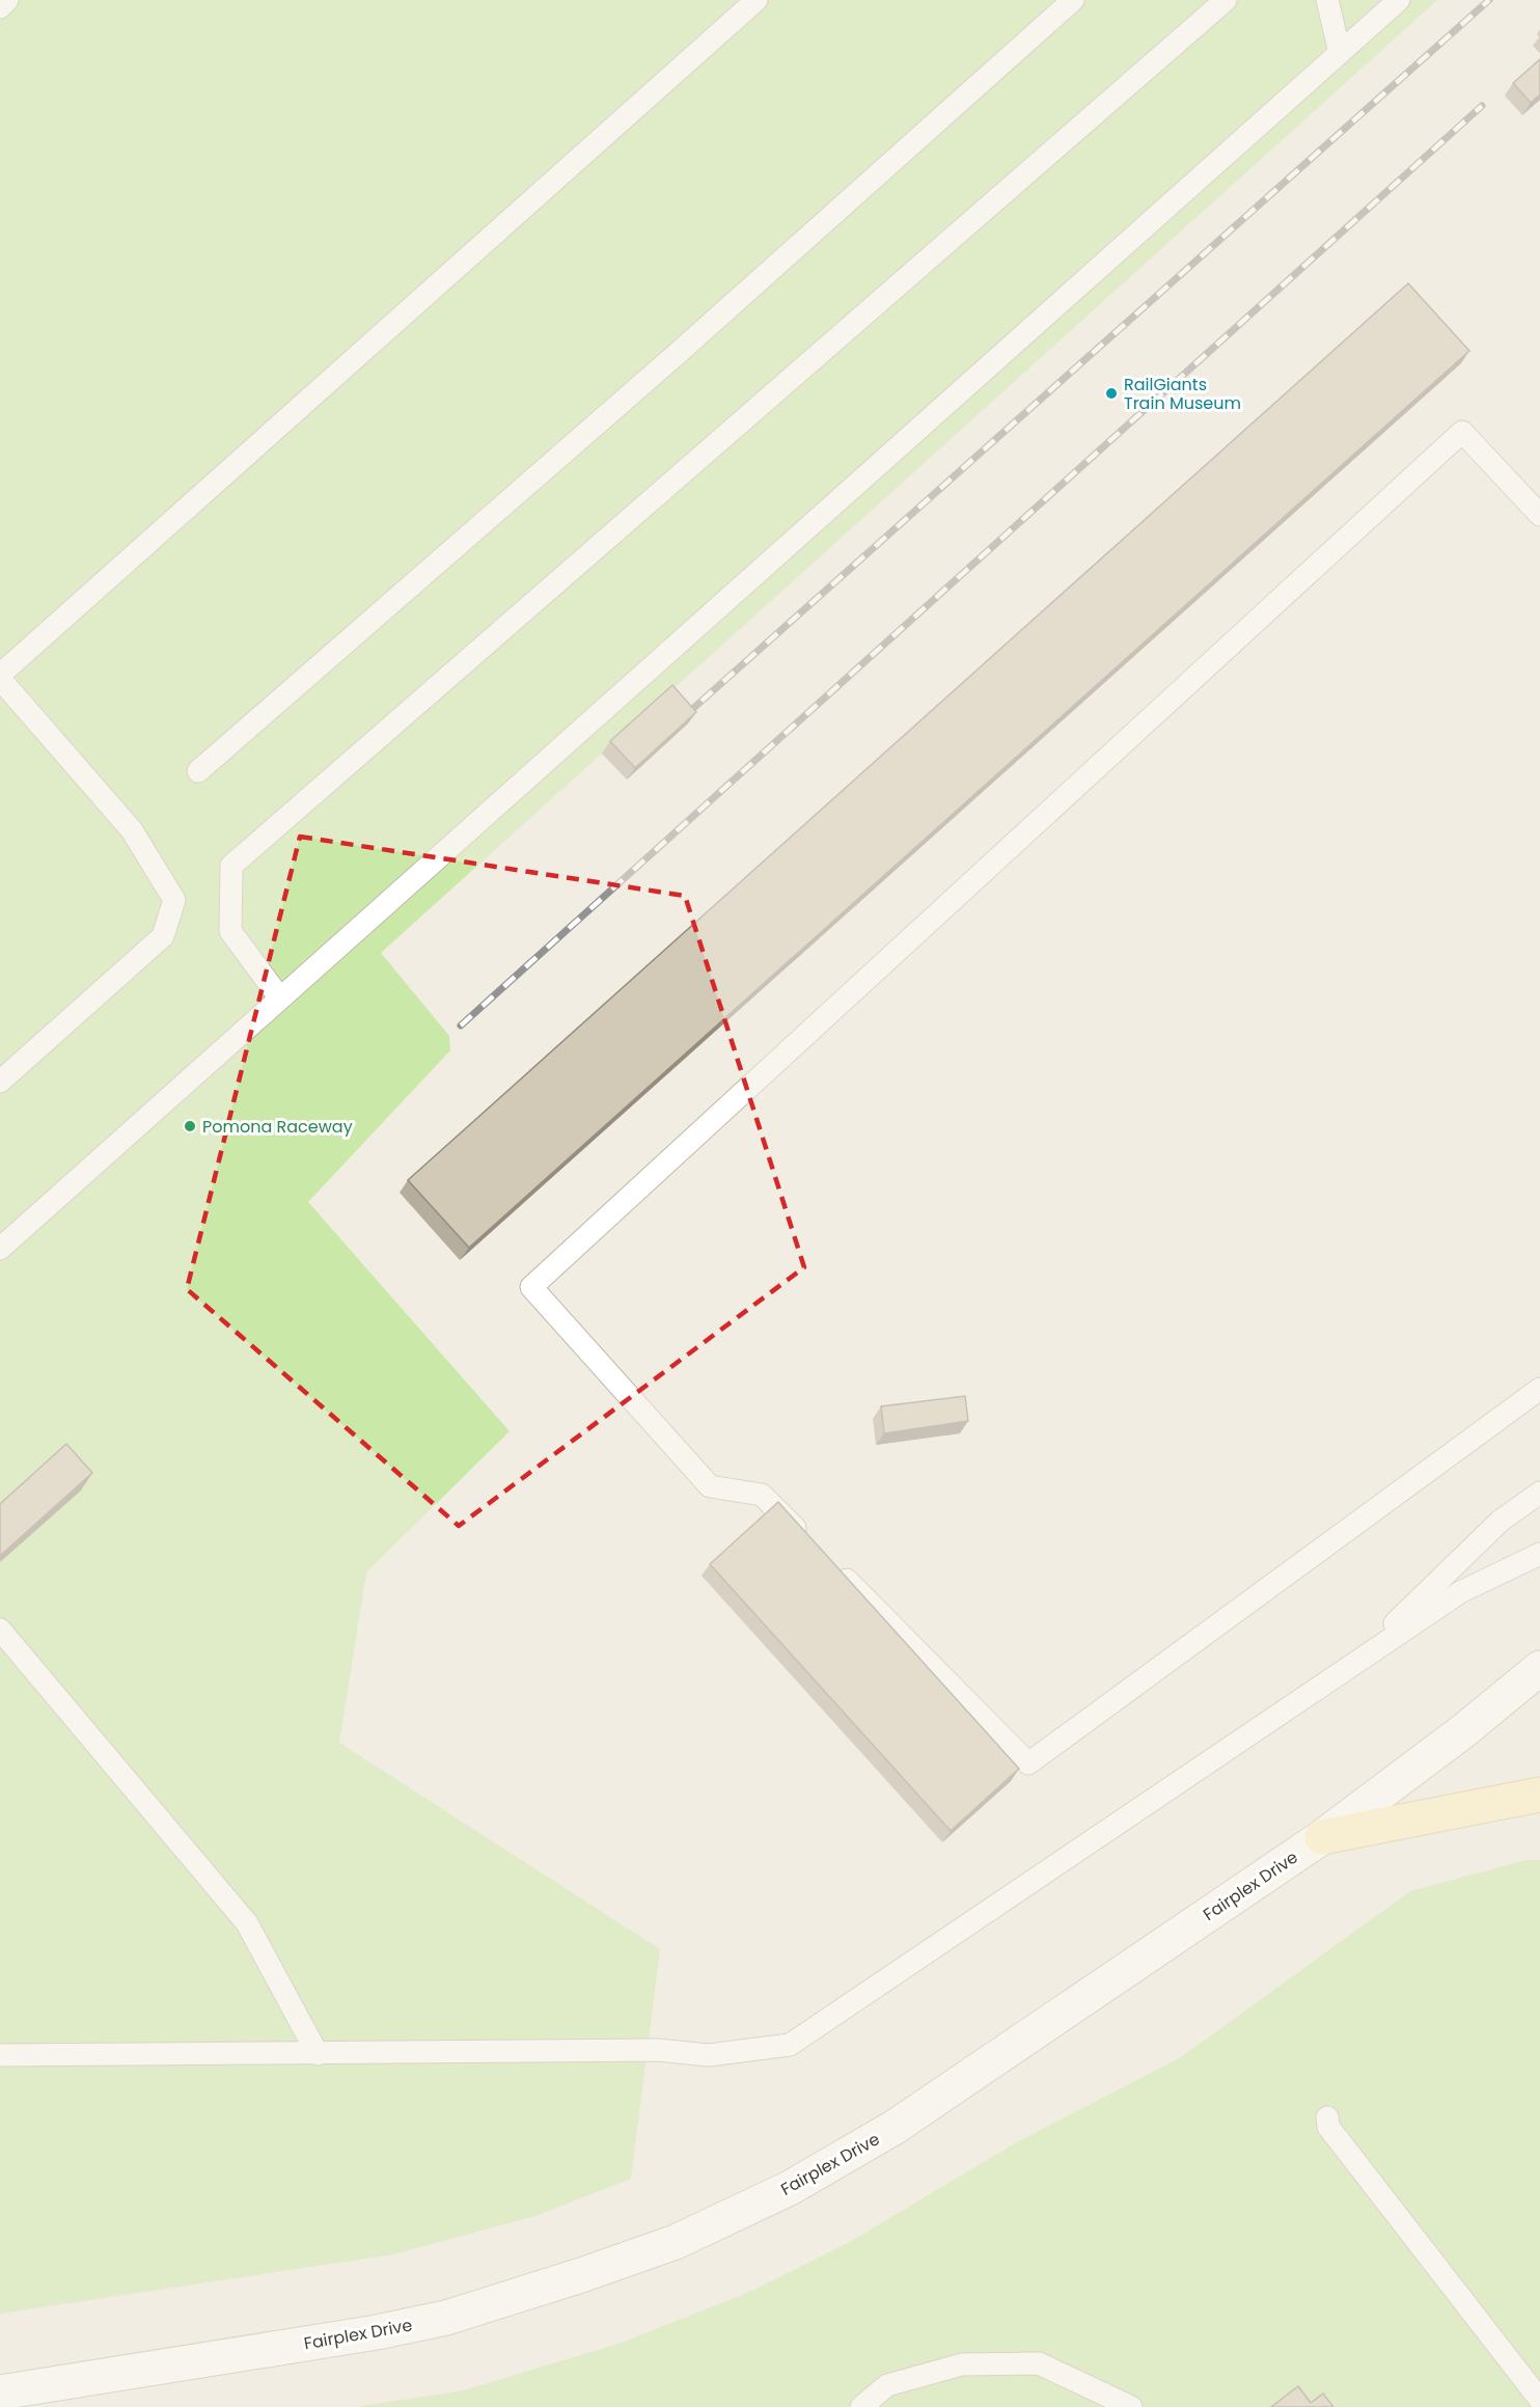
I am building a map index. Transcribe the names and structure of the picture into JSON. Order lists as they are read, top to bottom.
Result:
{
  "streets": {
    "street": ["Fairplex Drive"]
  },
  "places": ["RailGiants Train Museum", "Pomona Raceway"]
}
